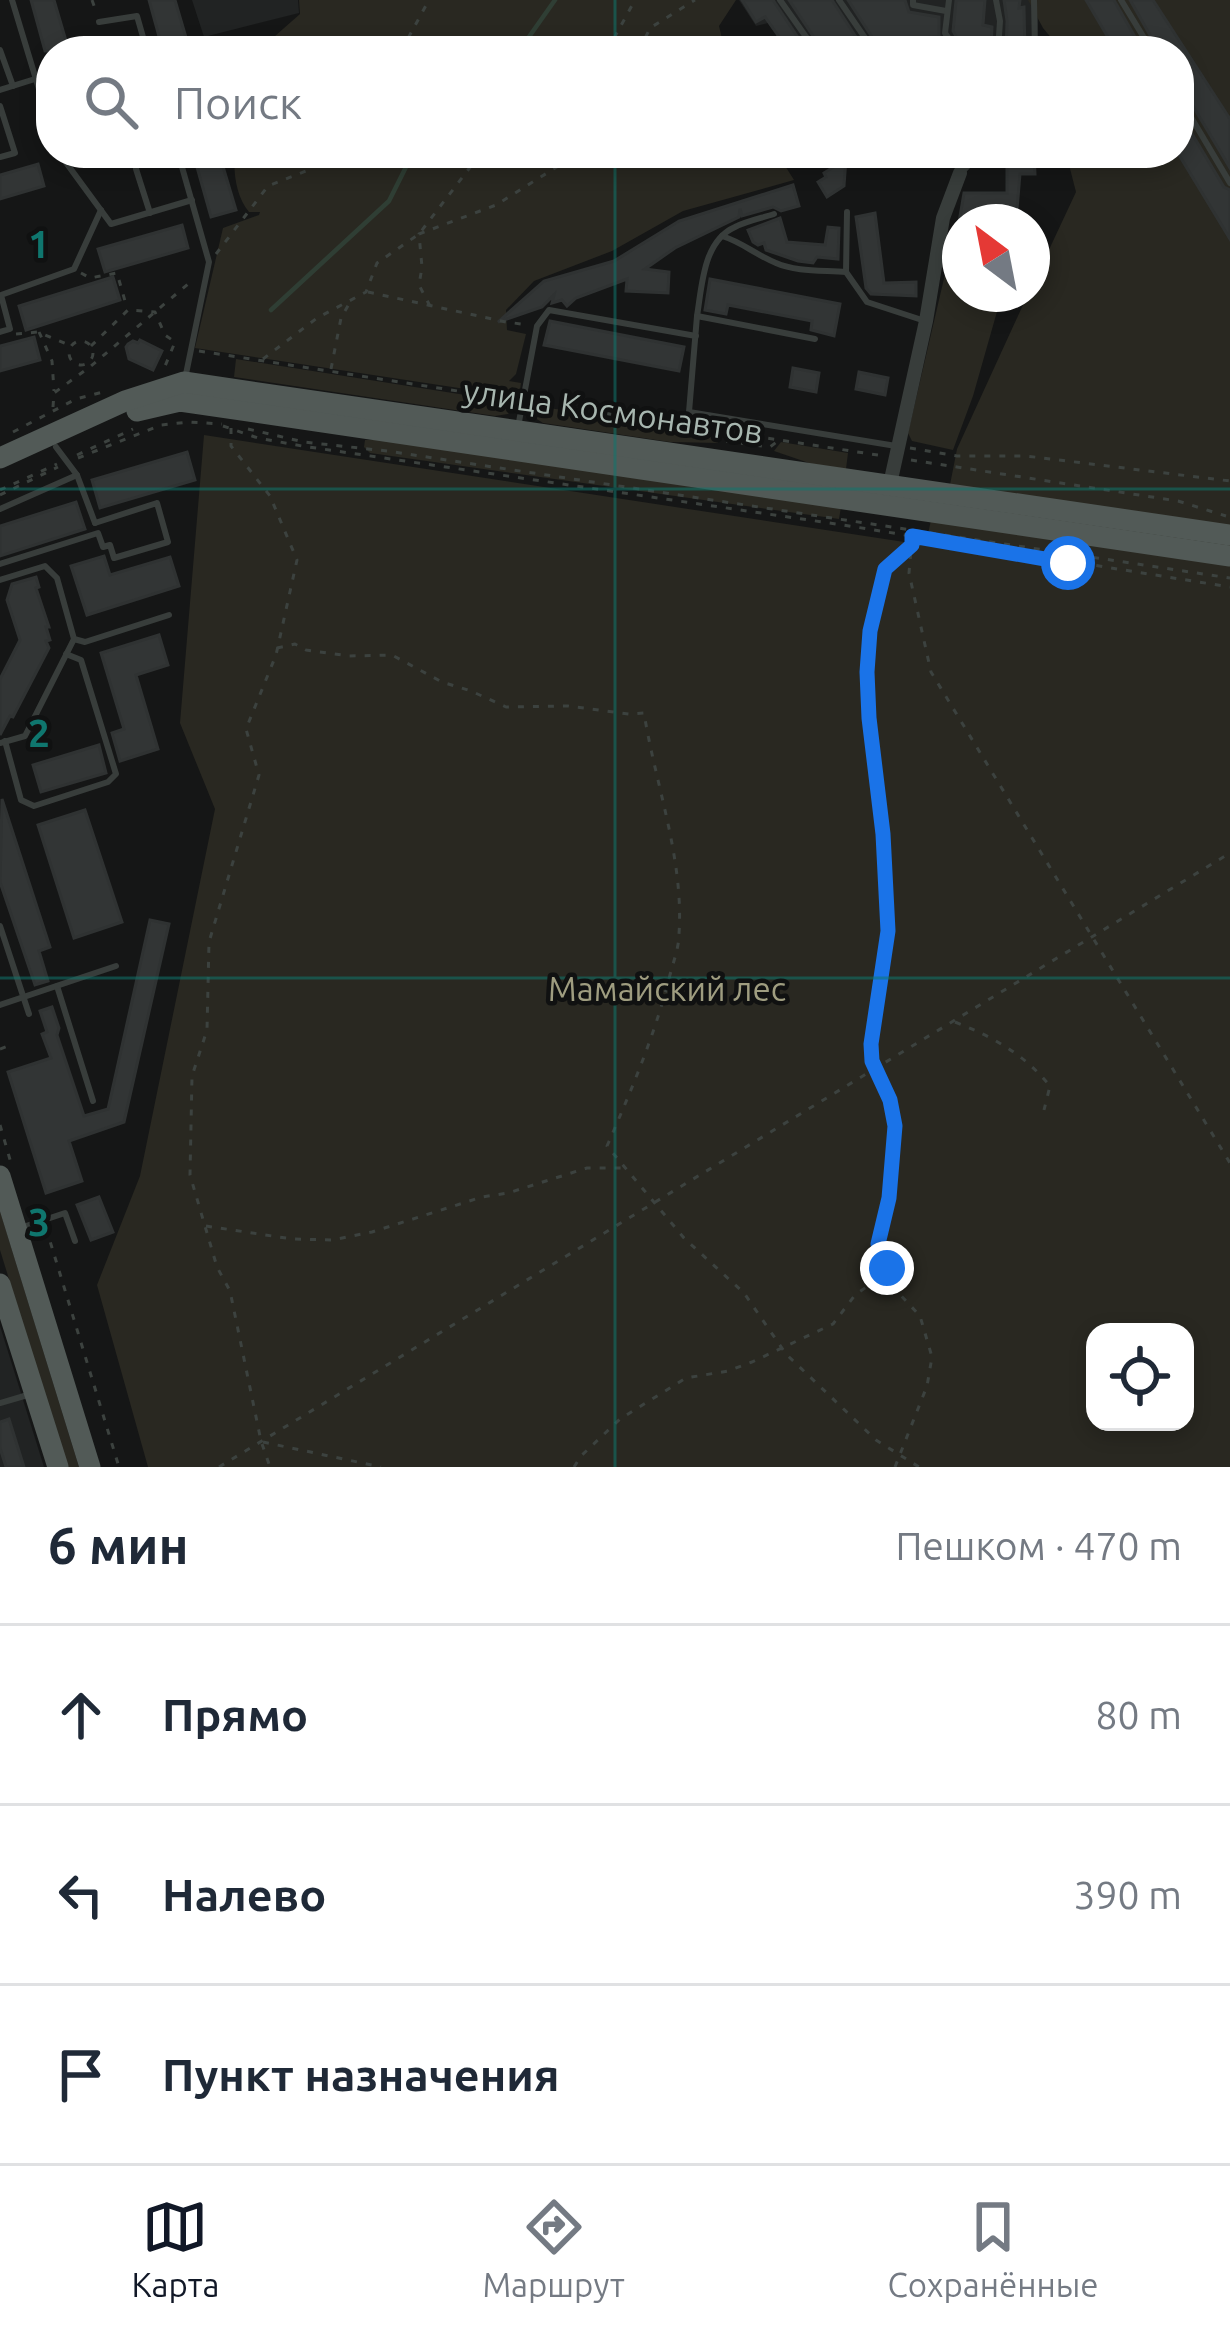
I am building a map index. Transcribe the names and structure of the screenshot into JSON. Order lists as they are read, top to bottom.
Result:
{
  "streets": {
    "main road": ["улица Космонавтов"]
  },
  "parks": ["Мамайский лес"],
  "north": "top left",
  "page": {
    "search": "Поиск",
    "heading": ["6 мин", "Пешком · 470 m"],
    "list": [
      ["Прямо", "80 m"],
      ["Налево", "390 m"],
      "Пункт назначения"
    ],
    "nav": ["Карта", "Маршрут", "Сохранённые"]
  },
  "grid": {
    "rows": ["1", "2", "3"]
  }
}
